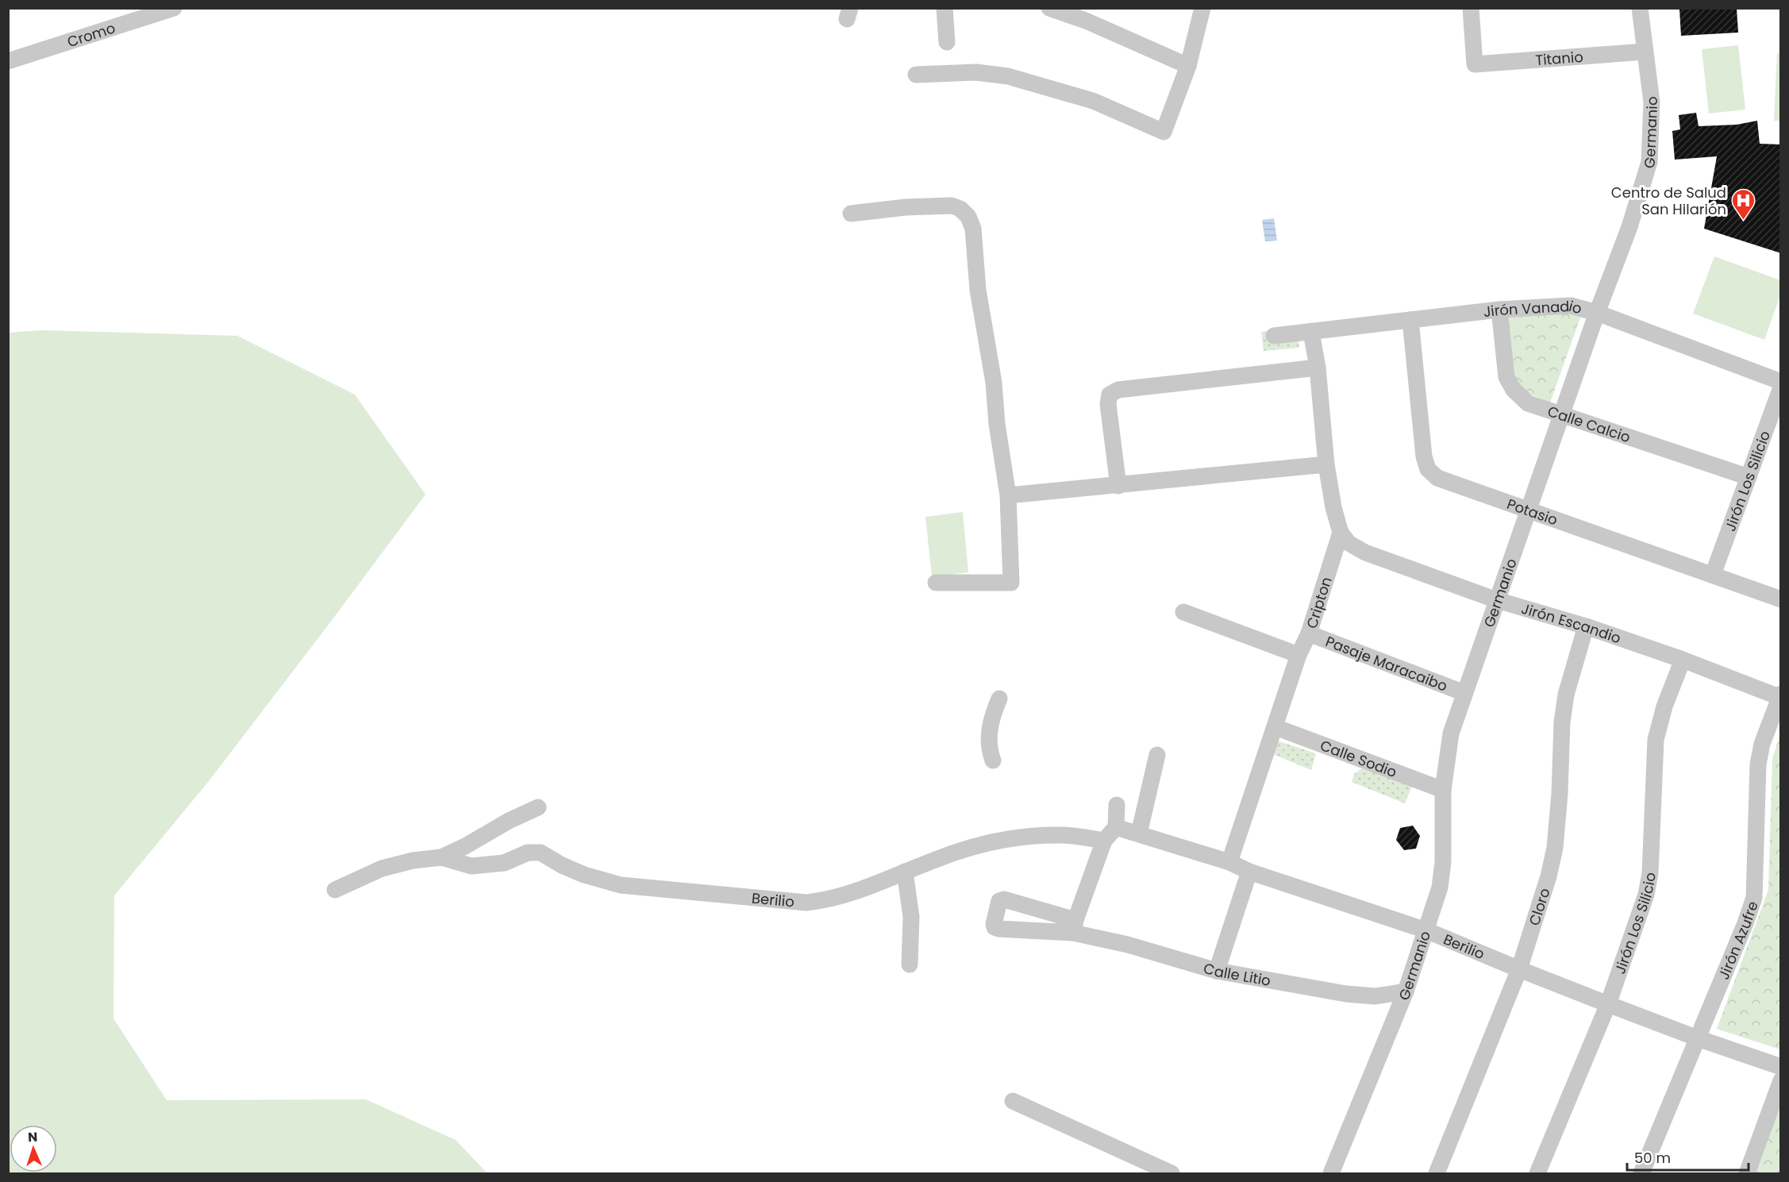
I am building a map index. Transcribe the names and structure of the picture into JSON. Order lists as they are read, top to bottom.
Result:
{
  "streets": {
    "street": [
      "Cromo",
      "Titanio",
      "Germanio",
      "Jirón Vanadio",
      "Calle Calcio",
      "Jirón Los Silicio",
      "Potasio",
      "Cripton",
      "Jirón Escandio",
      "Pasaje Maracaibo",
      "Calle Sodio",
      "Berilio",
      "Cloro",
      "Jirón Azufre",
      "Calle Litio"
    ]
  },
  "crossings": [
    ["Titanio", "Germanio"],
    ["Germanio", "Jirón Vanadio"],
    ["Germanio", "Calle Calcio"],
    ["Germanio", "Potasio"],
    ["Germanio", "Jirón Escandio"],
    ["Germanio", "Pasaje Maracaibo"],
    ["Germanio", "Calle Sodio"],
    ["Germanio", "Berilio"],
    ["Germanio", "Calle Litio"],
    ["Jirón Vanadio", "Calle Calcio"],
    ["Jirón Vanadio", "Potasio"],
    ["Calle Calcio", "Jirón Los Silicio"],
    ["Jirón Los Silicio", "Potasio"],
    ["Jirón Los Silicio", "Jirón Escandio"],
    ["Jirón Los Silicio", "Berilio"],
    ["Cripton", "Jirón Escandio"],
    ["Cripton", "Pasaje Maracaibo"],
    ["Cripton", "Calle Sodio"],
    ["Cripton", "Berilio"],
    ["Jirón Escandio", "Cloro"],
    ["Jirón Escandio", "Jirón Azufre"],
    ["Berilio", "Cloro"],
    ["Berilio", "Jirón Azufre"],
    ["Berilio", "Calle Litio"]
  ],
  "places": {
    "hospital": ["Centro de Salud San Hilarión"]
  },
  "scale_bar": "50 m",
  "north": "top"
}
